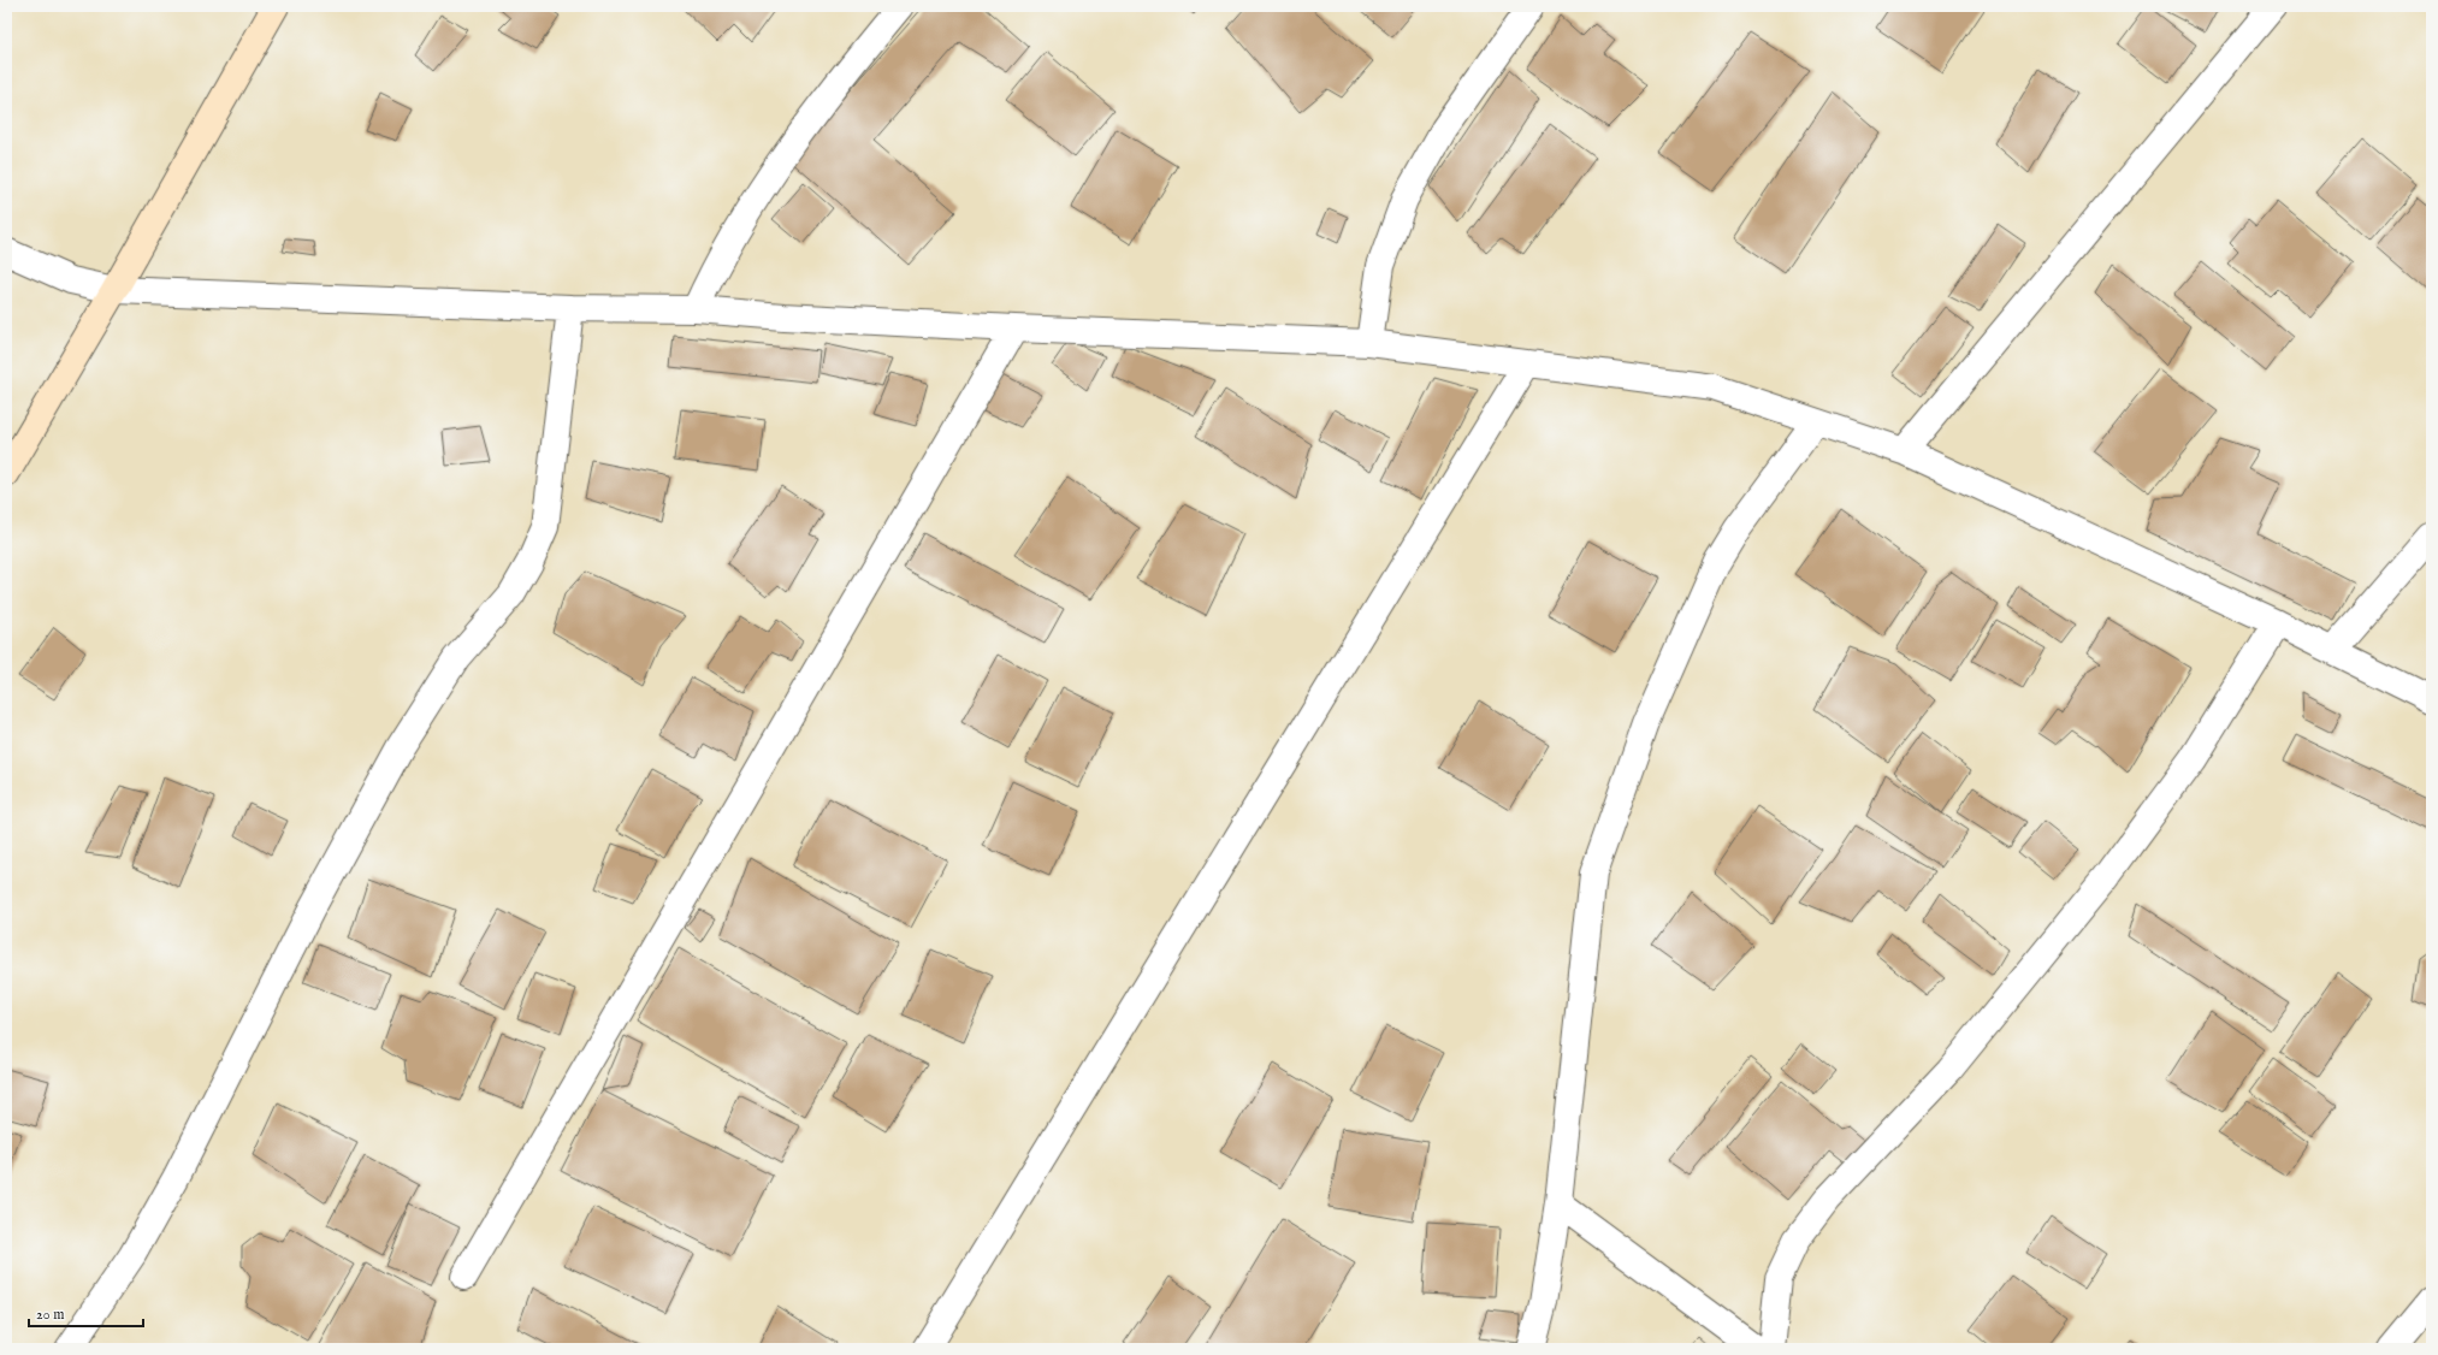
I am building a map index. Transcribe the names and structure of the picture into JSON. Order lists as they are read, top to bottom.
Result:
{
  "scale_bar": "20 m"
}
